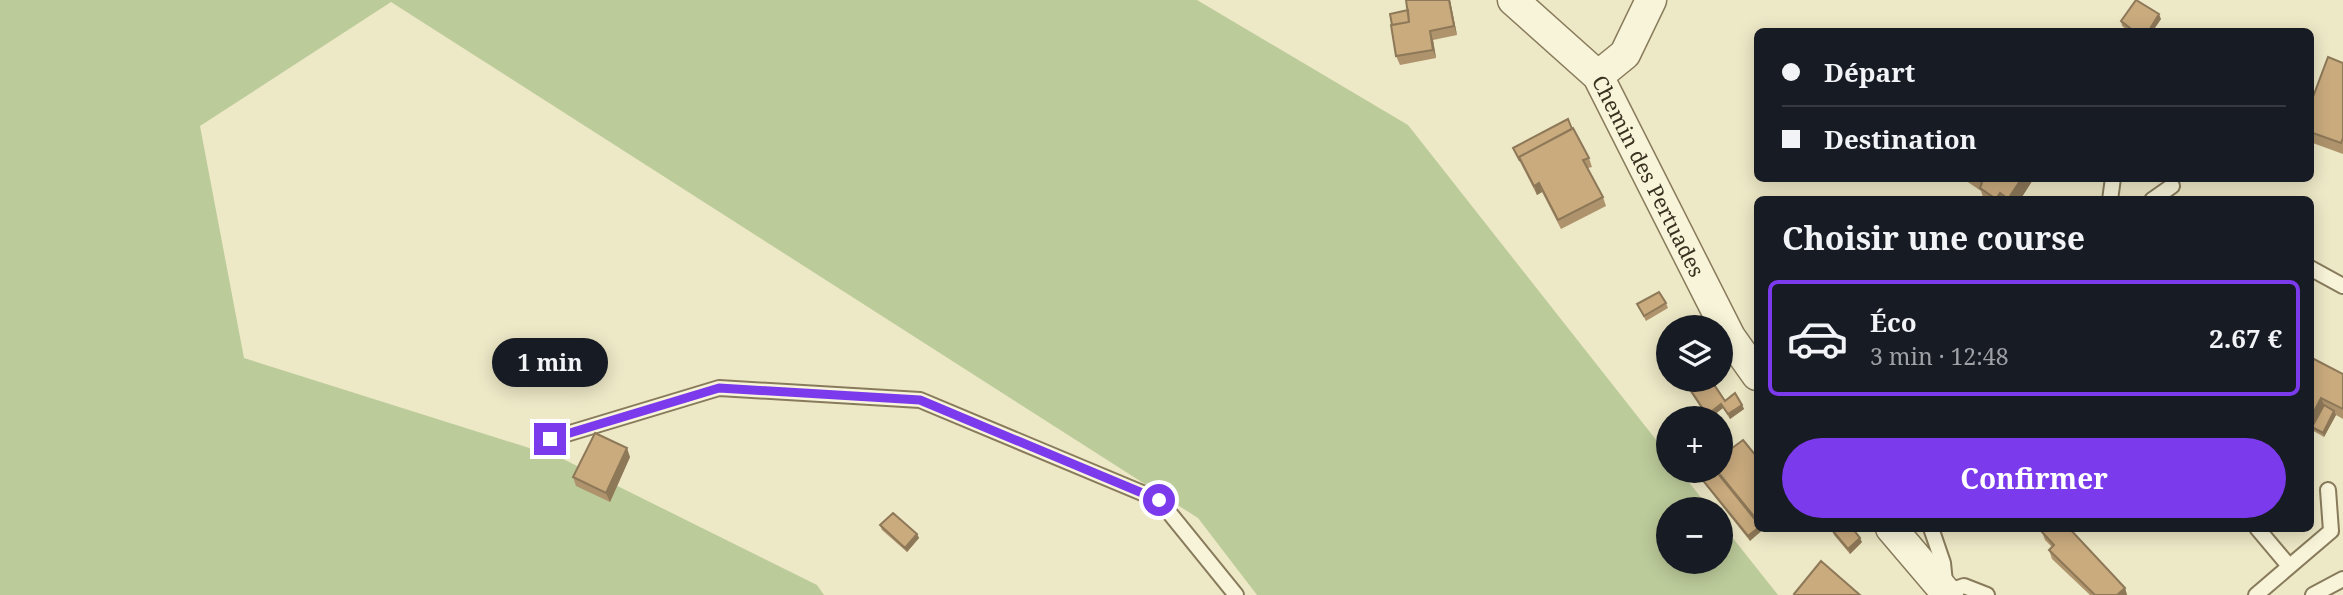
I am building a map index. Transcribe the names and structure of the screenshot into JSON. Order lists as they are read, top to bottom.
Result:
{
  "streets": {
    "street": ["Chemin des Pertuades"]
  },
  "page": {
    "banner": ["Départ", "Destination"],
    "heading": "Choisir une course",
    "list": [
      {
        "name": "Éco",
        "note": "3 min · 12:48",
        "value": "2.67 €"
      }
    ],
    "map_buttons": ["+", "−"],
    "bubble": "1 min",
    "buttons": "Confirmer"
  }
}
